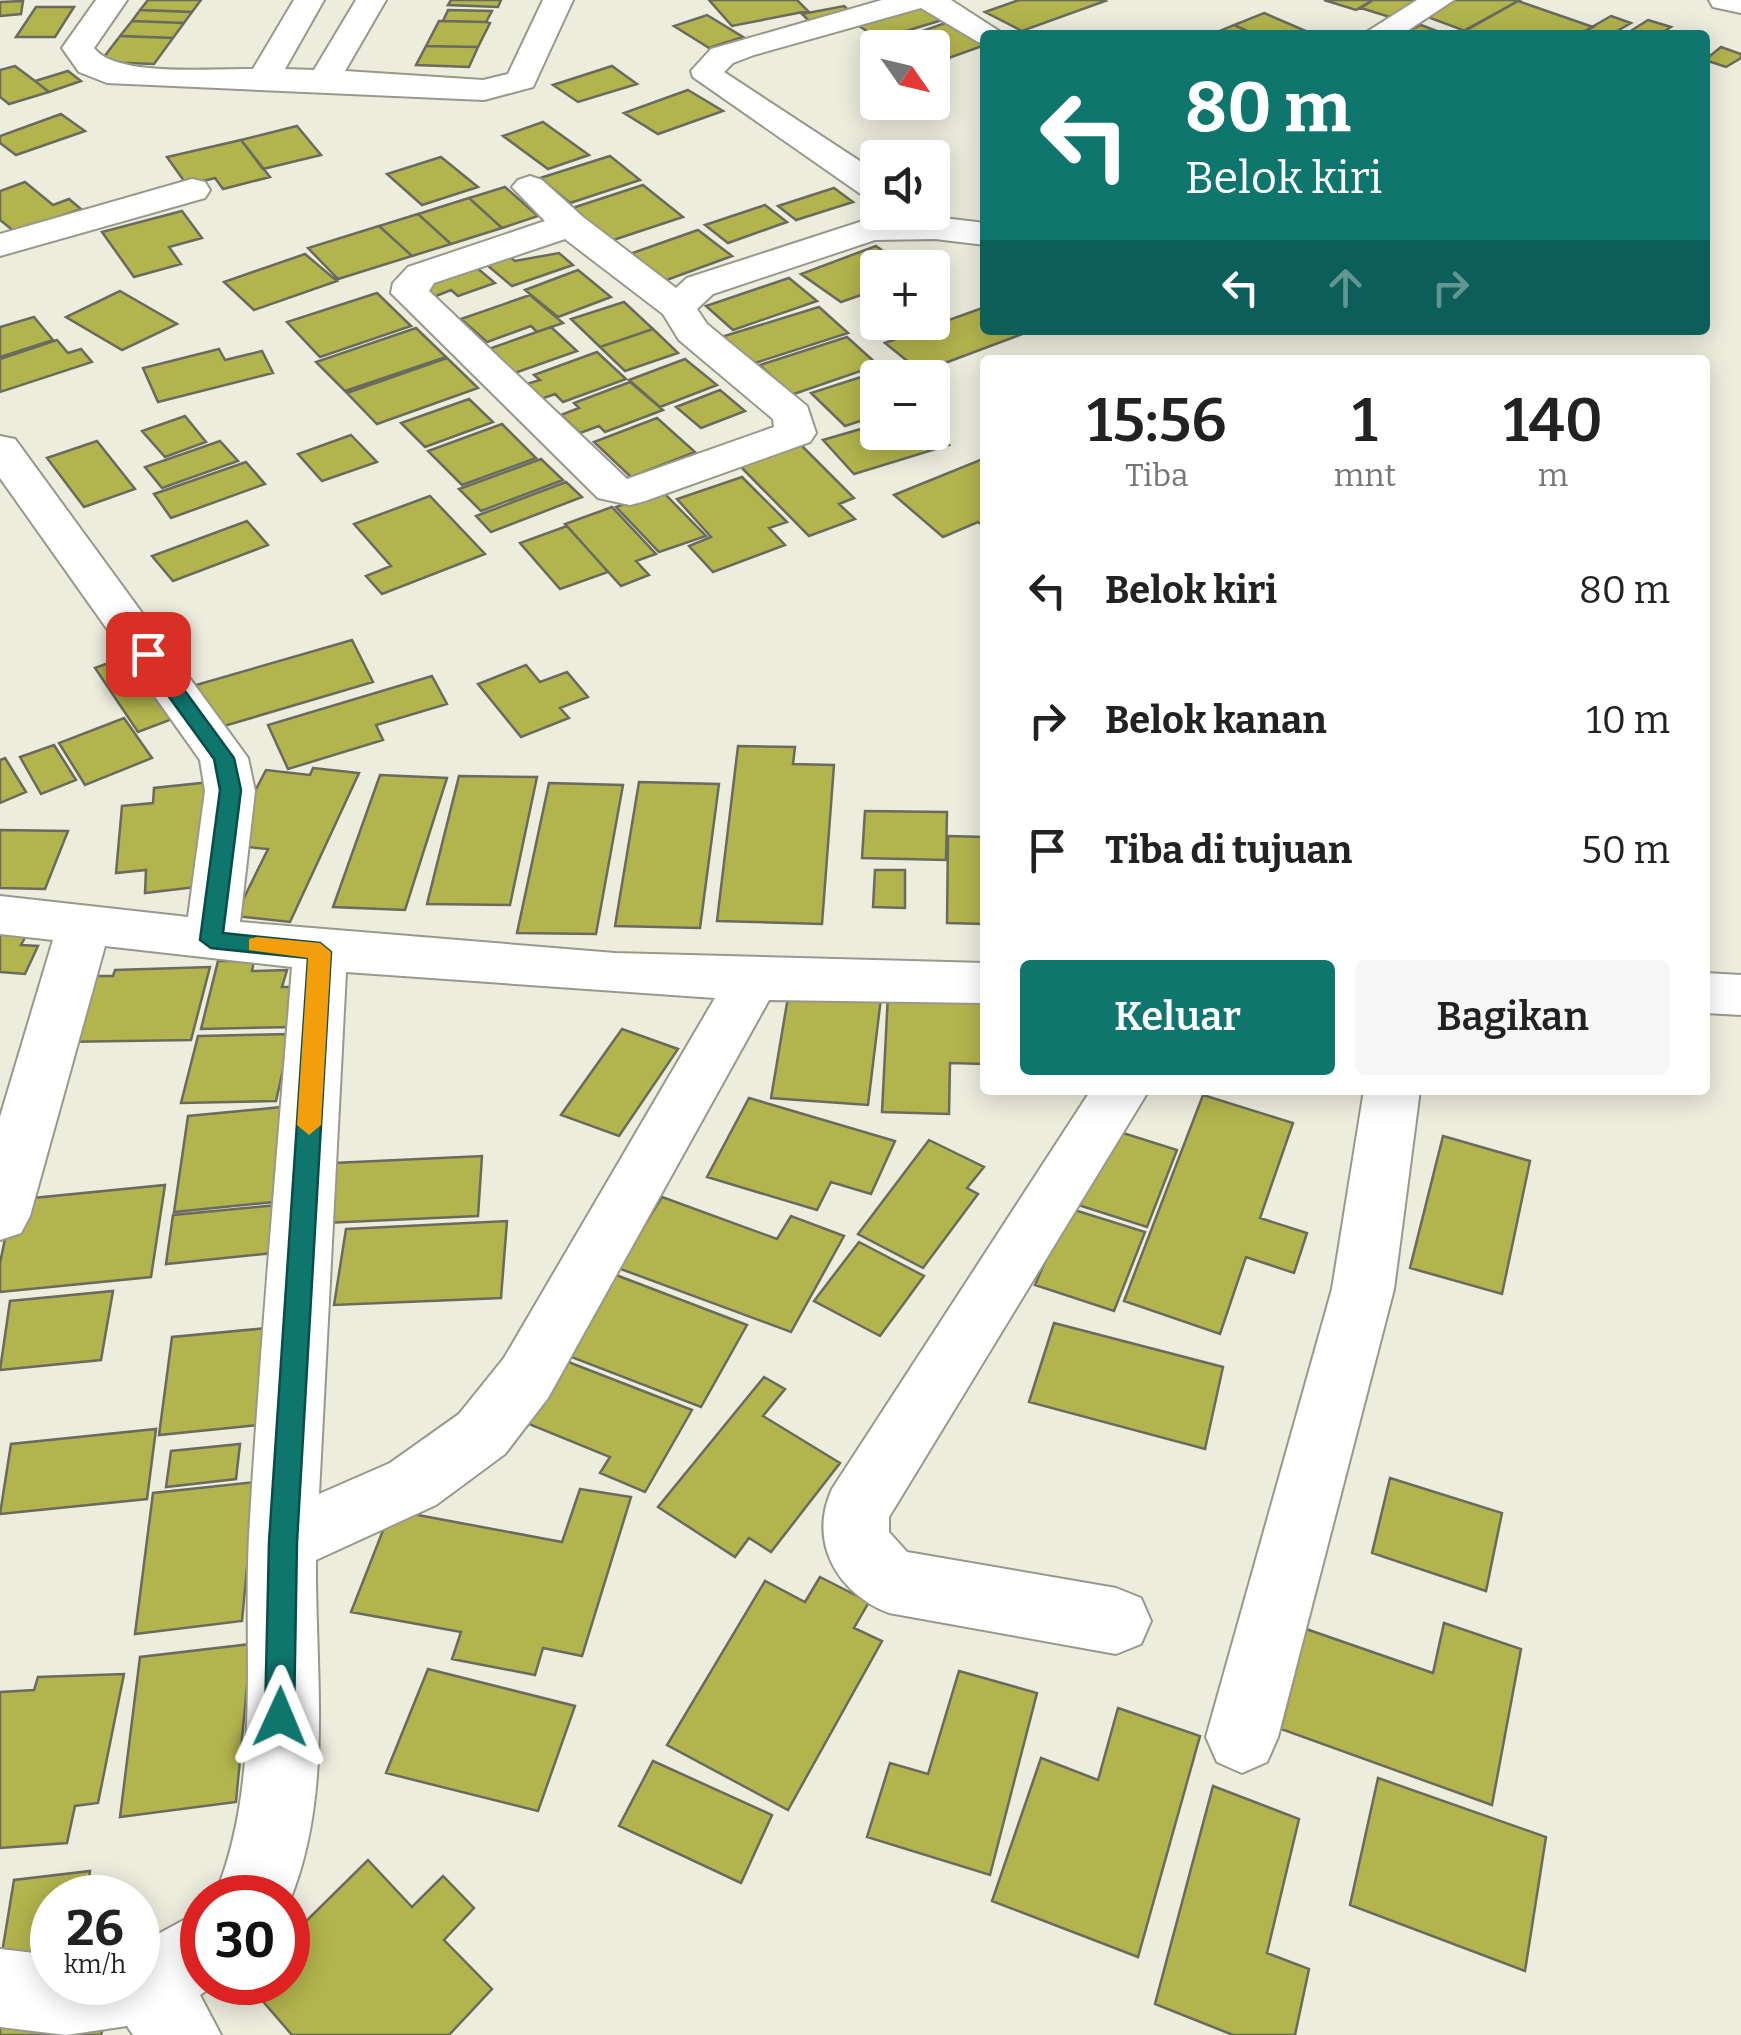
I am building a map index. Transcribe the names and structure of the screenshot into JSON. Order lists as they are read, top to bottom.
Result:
{
  "north": "bottom right",
  "page": {
    "map_buttons": ["+", "−"],
    "turn": ["80 m", "Belok kiri"],
    "eta": [
      "15:56",
      "Tiba",
      "1",
      "mnt",
      "140",
      "m"
    ],
    "list": [
      {
        "name": "Belok kiri",
        "value": "80 m"
      },
      {
        "name": "Belok kanan",
        "value": "10 m"
      },
      {
        "name": "Tiba di tujuan",
        "value": "50 m"
      }
    ],
    "buttons": ["Keluar", "Bagikan"],
    "speed": "26 km/h",
    "limit": "30"
  }
}
